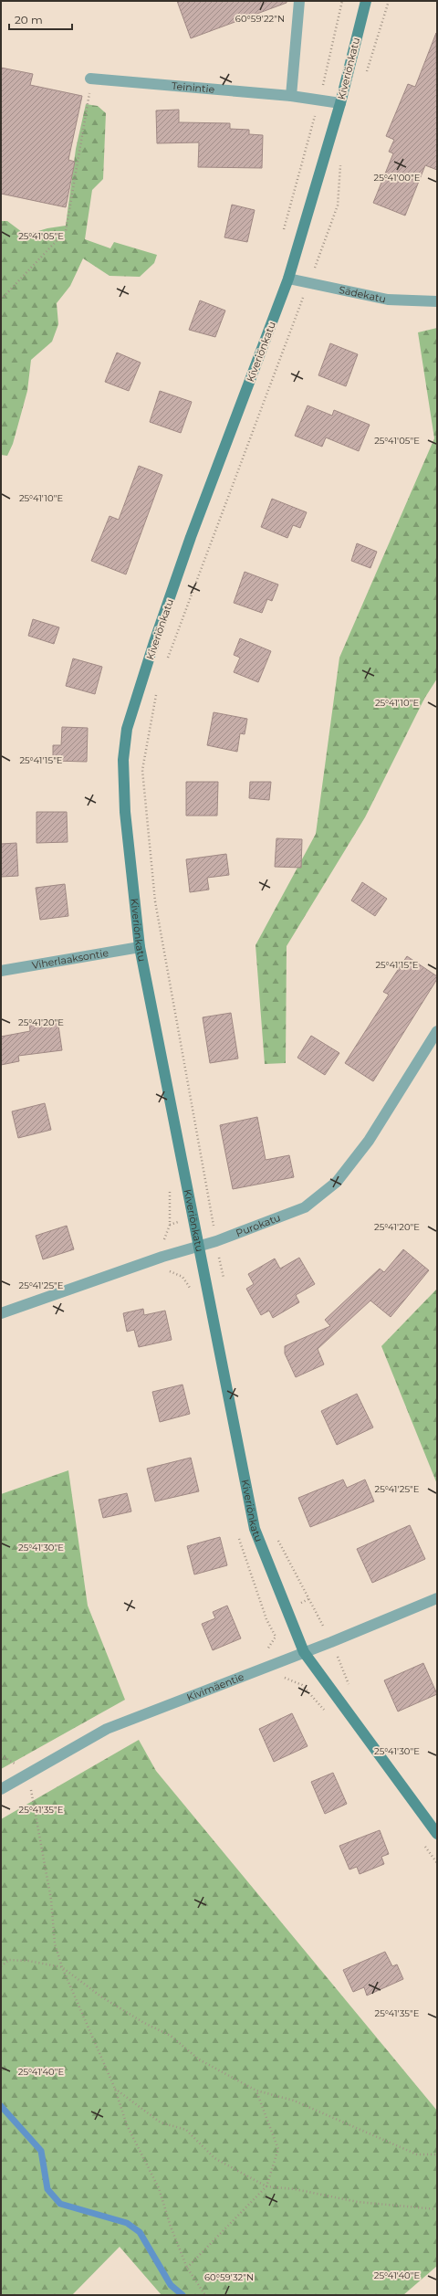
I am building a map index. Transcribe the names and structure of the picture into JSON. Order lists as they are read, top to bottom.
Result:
{
  "streets": {
    "street": [
      "Kiveriönkatu",
      "Teinintie",
      "Sädekatu",
      "Viherlaaksontie",
      "Purokatu",
      "Kivimäentie"
    ]
  },
  "crossings": [
    ["Kiveriönkatu", "Teinintie"],
    ["Kiveriönkatu", "Sädekatu"],
    ["Kiveriönkatu", "Viherlaaksontie"],
    ["Kiveriönkatu", "Purokatu"],
    ["Kiveriönkatu", "Kivimäentie"]
  ],
  "scale_bar": "20 m",
  "coordinates": [
    "60°59'22\"N",
    "25°41'00\"E",
    "25°41'05\"E",
    "25°41'10\"E",
    "25°41'15\"E",
    "25°41'20\"E",
    "25°41'25\"E",
    "25°41'30\"E",
    "25°41'35\"E",
    "25°41'40\"E",
    "60°59'32\"N"
  ]
}
